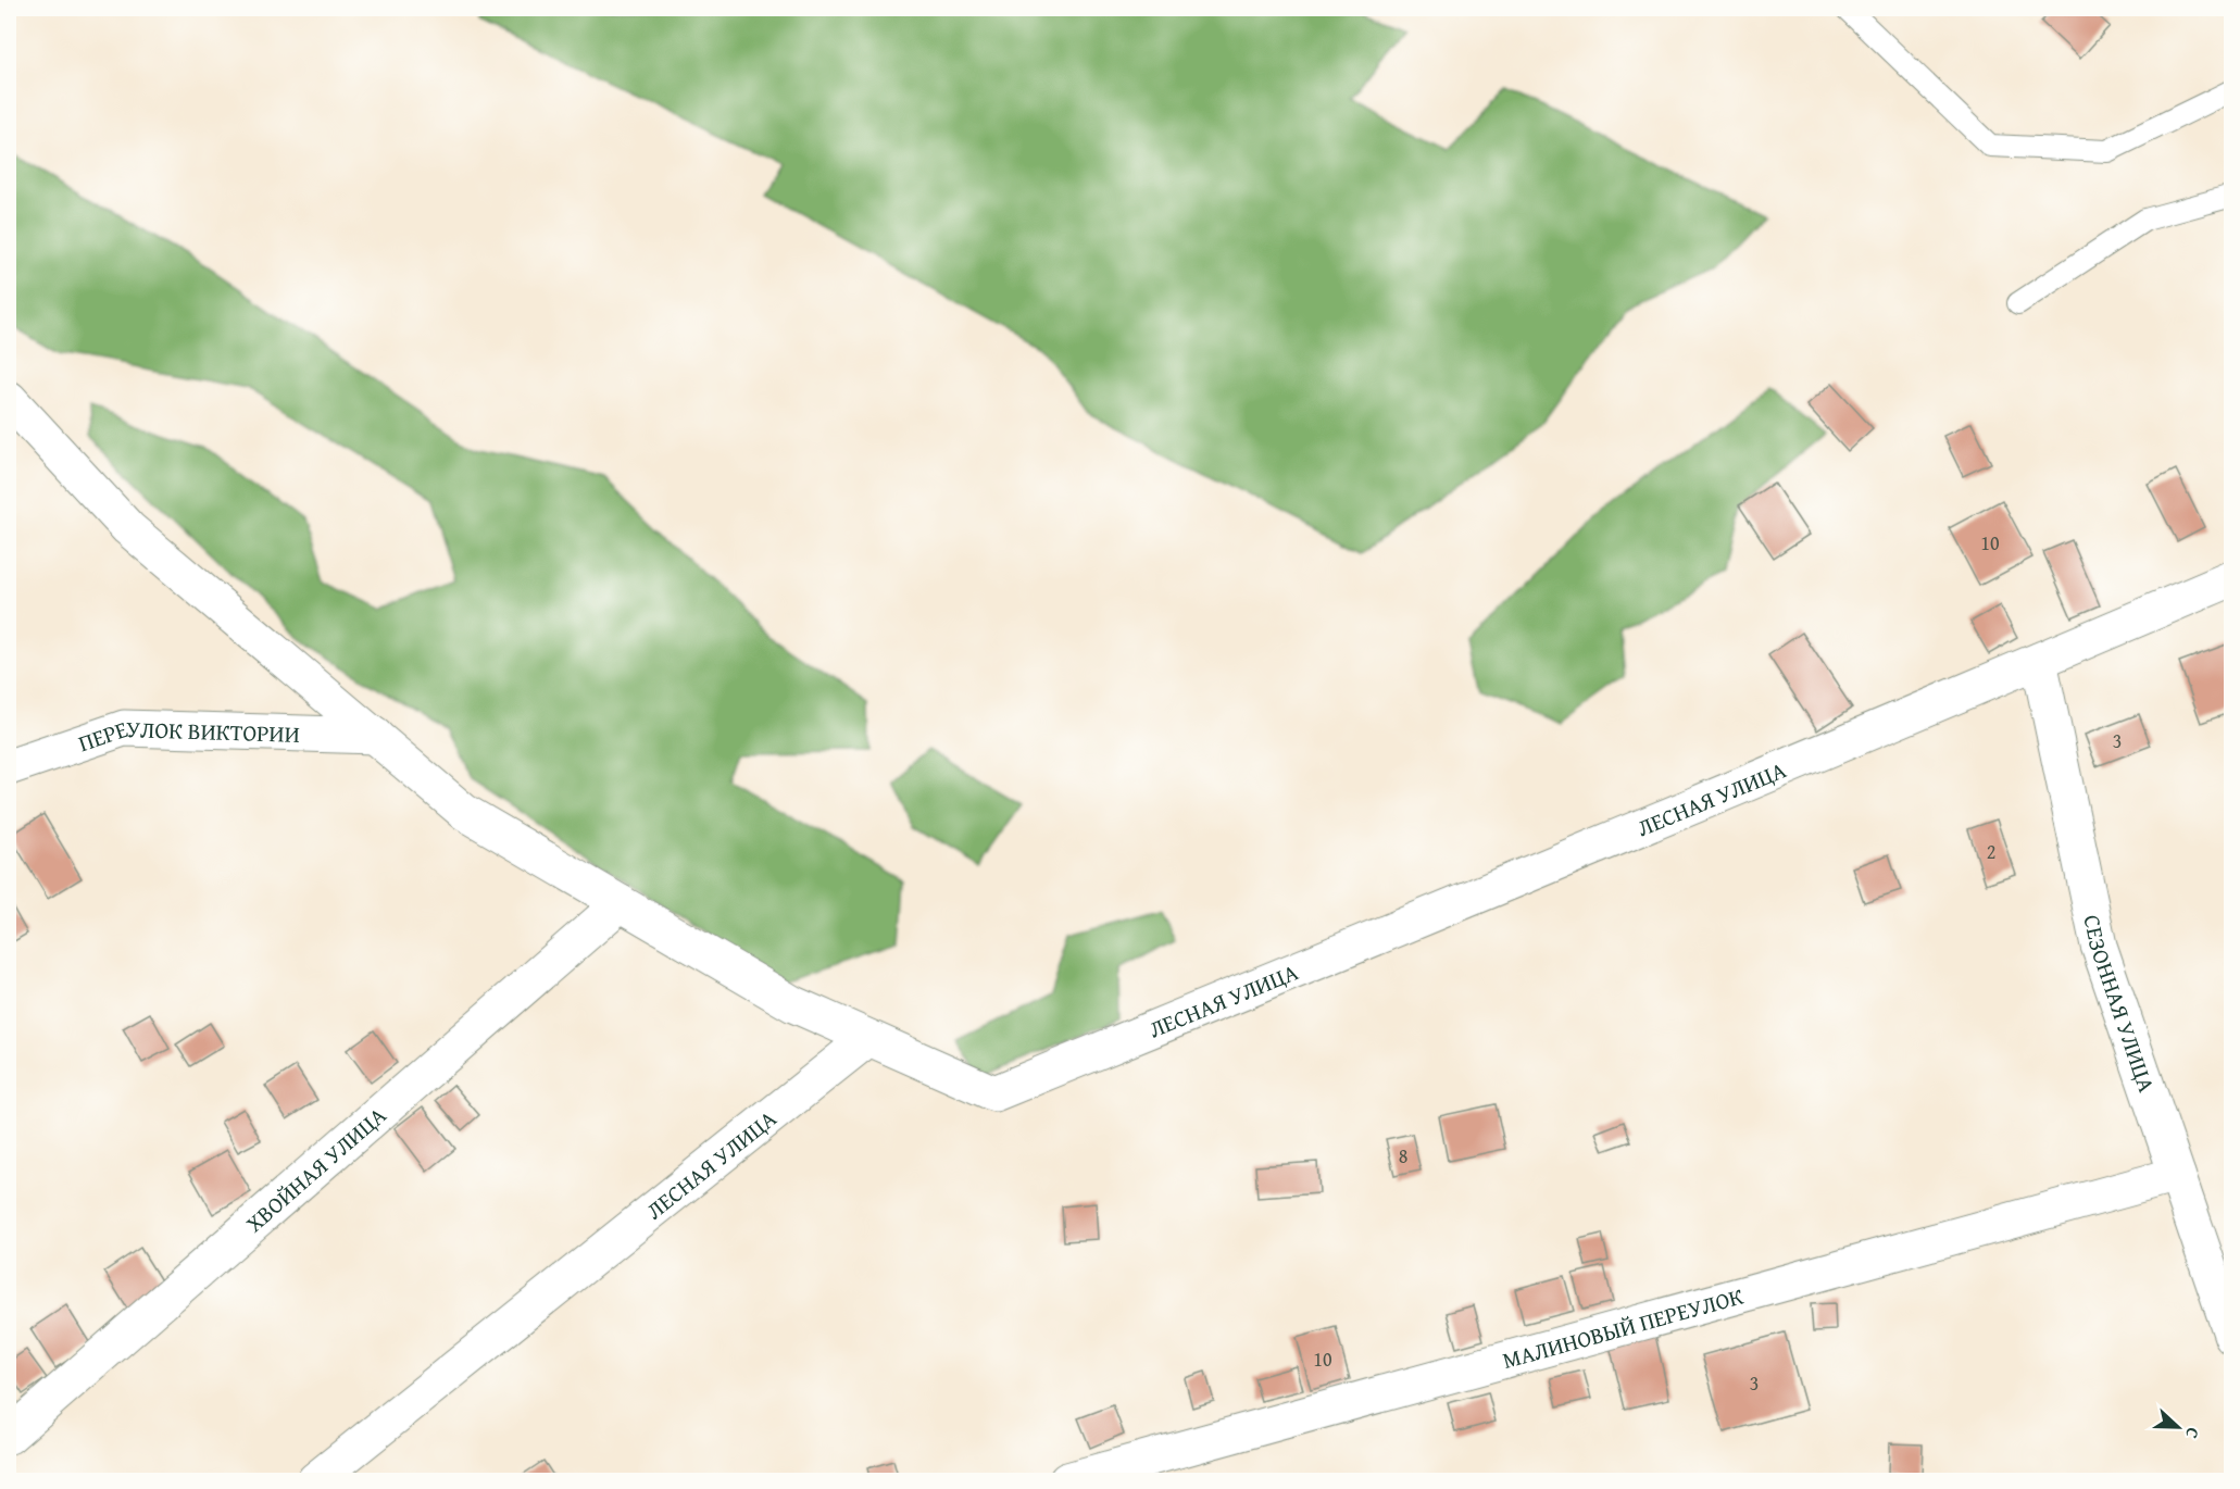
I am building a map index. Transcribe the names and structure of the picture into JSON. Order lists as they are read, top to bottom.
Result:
{
  "streets": {
    "street": [
      "ПЕРЕУЛОК ВИКТОРИИ",
      "ЛЕСНАЯ УЛИЦА",
      "СЕЗОННАЯ УЛИЦА",
      "ХВОЙНАЯ УЛИЦА",
      "МАЛИНОВЫЙ ПЕРЕУЛОК"
    ]
  },
  "crossings": [
    ["ЛЕСНАЯ УЛИЦА", "СЕЗОННАЯ УЛИЦА"],
    ["СЕЗОННАЯ УЛИЦА", "МАЛИНОВЫЙ ПЕРЕУЛОК"]
  ],
  "house_numbers": [
    "10",
    "3",
    "2",
    "8",
    "10",
    "3"
  ],
  "north": "right"
}
